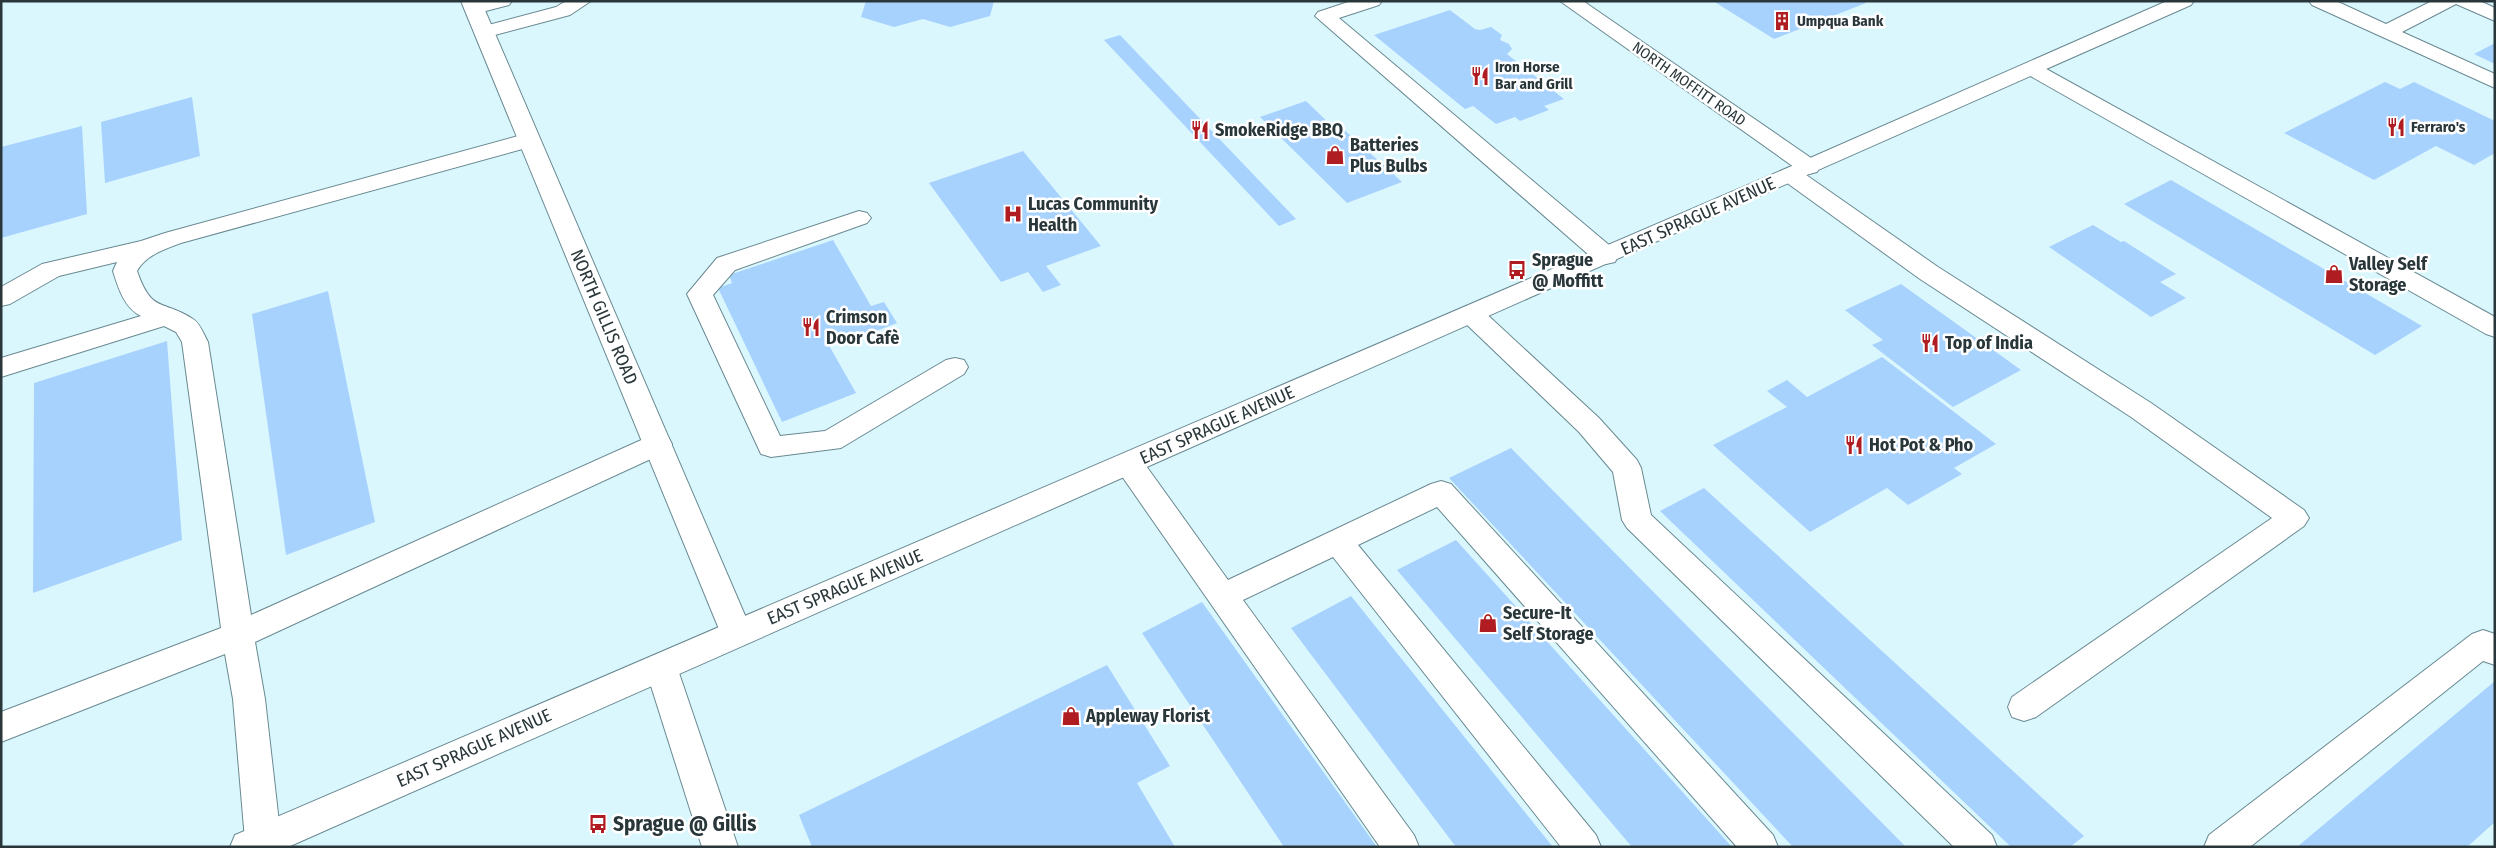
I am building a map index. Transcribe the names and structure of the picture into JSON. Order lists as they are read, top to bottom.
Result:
{
  "streets": {
    "main road": ["NORTH MOFFITT ROAD", "EAST SPRAGUE AVENUE", "NORTH GILLIS ROAD"]
  },
  "crossings": [
    ["NORTH MOFFITT ROAD", "EAST SPRAGUE AVENUE"],
    ["EAST SPRAGUE AVENUE", "NORTH GILLIS ROAD"]
  ],
  "places": {
    "building": ["Umpqua Bank"],
    "restaurant": [
      "Iron Horse Bar and Grill",
      "Ferraro's",
      "SmokeRidge BBQ",
      "Crimson Door Cafè",
      "Top of India",
      "Hot Pot & Pho"
    ],
    "shop": [
      "Batteries Plus Bulbs",
      "Valley Self Storage",
      "Secure-It Self Storage",
      "Appleway Florist"
    ],
    "hospital": ["Lucas Community Health"],
    "bus stop": ["Sprague @ Moffitt", "Sprague @ Gillis"]
  }
}
